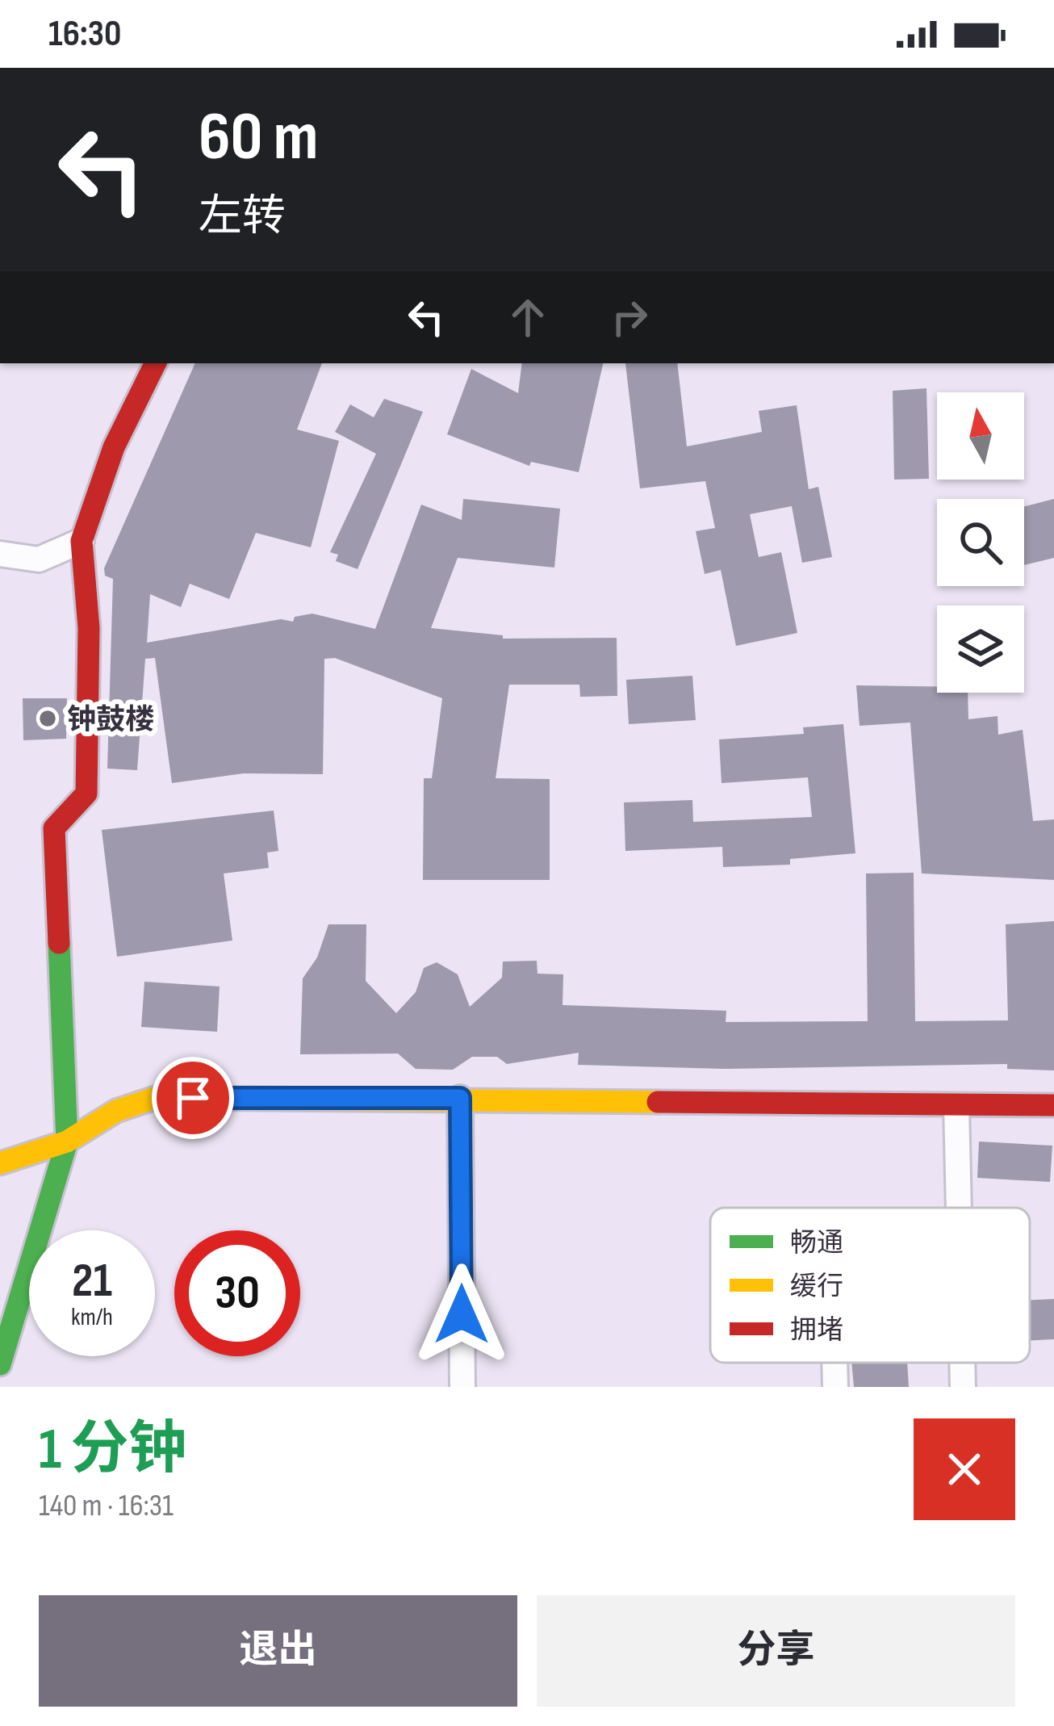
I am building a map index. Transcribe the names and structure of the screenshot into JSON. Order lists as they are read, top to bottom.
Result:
{
  "places": ["钟鼓楼"],
  "legend": ["畅通", "缓行", "拥堵"],
  "north": "top",
  "page": {
    "status": "16:30",
    "turn": ["60 m", "左转"],
    "speed": "21 km/h",
    "limit": "30",
    "heading": ["1 分钟", "140 m · 16:31"],
    "buttons": ["退出", "分享"]
  }
}
